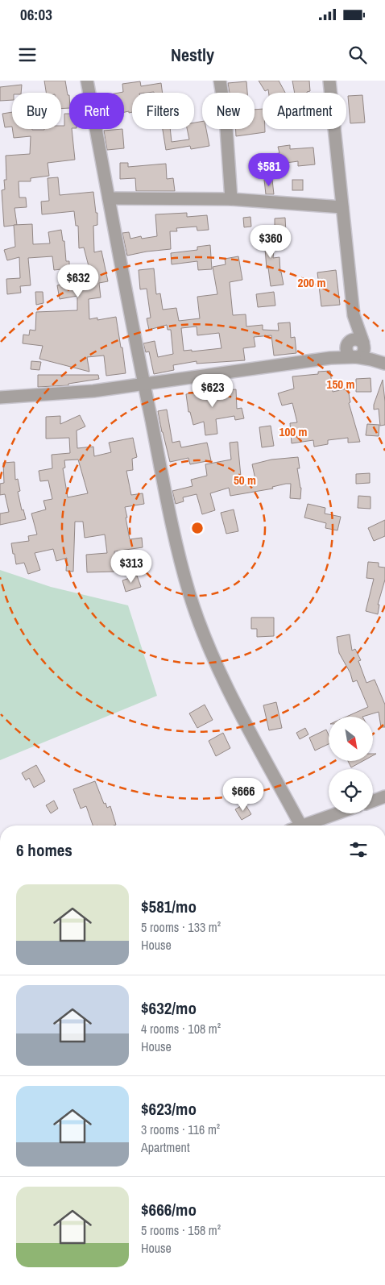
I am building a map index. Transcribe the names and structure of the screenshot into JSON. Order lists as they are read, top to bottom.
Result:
{
  "north": "bottom right",
  "page": {
    "status": "06:03",
    "header": "Nestly",
    "chip": [
      "Buy",
      "Rent",
      "Filters",
      "New",
      "Apartment"
    ],
    "price": [
      "$581",
      "$360",
      "$632",
      "$623",
      "$313",
      "$666"
    ],
    "heading": "6 homes",
    "list": [
      {
        "name": "$581/mo",
        "note": "5 rooms · 133 m² · House"
      },
      {
        "name": "$632/mo",
        "note": "4 rooms · 108 m² · House"
      },
      {
        "name": "$623/mo",
        "note": "3 rooms · 116 m² · Apartment"
      },
      {
        "name": "$666/mo",
        "note": "5 rooms · 158 m² · House"
      }
    ]
  },
  "rings": [
    "200 m",
    "150 m",
    "100 m",
    "50 m"
  ]
}
